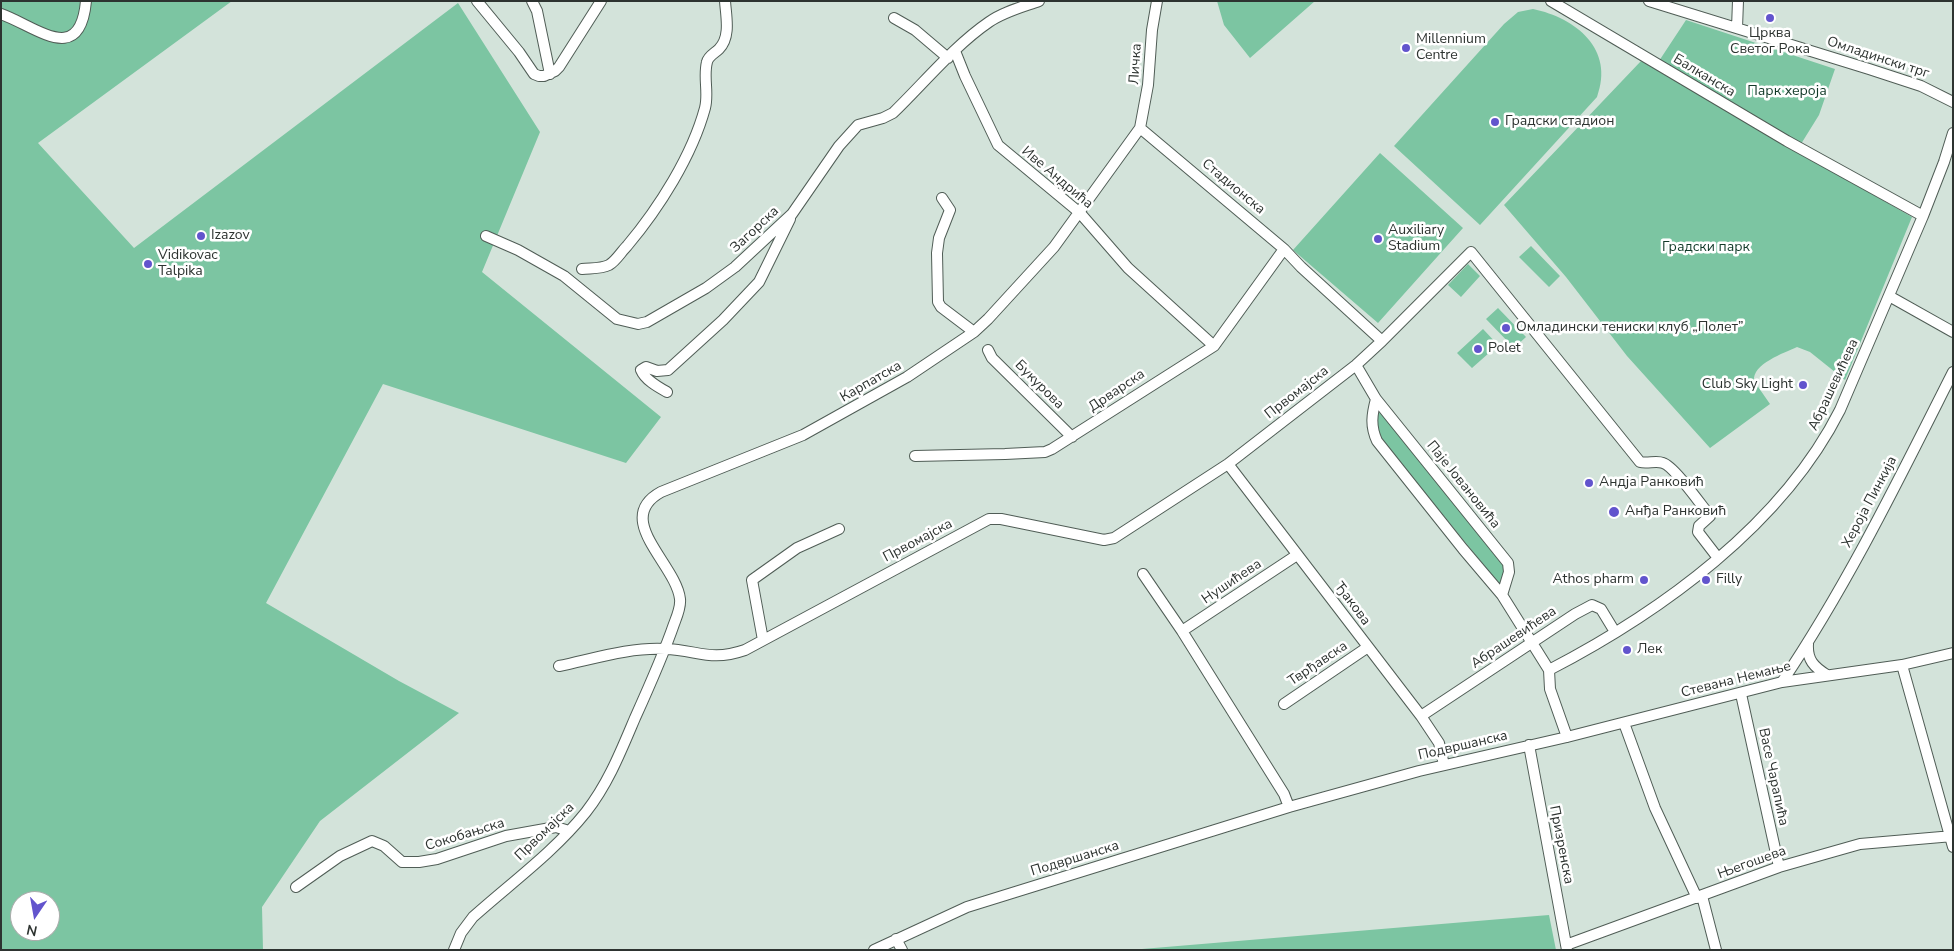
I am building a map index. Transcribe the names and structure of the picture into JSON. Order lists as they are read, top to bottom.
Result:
{
  "streets": {
    "street": [
      "Омладински трг",
      "Личка",
      "Балканска",
      "Иве Андрића",
      "Стадионска",
      "Загорска",
      "Карпатска",
      "Букурова",
      "Абрашевићева",
      "Дрварска",
      "Првомајска",
      "Паје Јовановића",
      "Хероја Пинкија",
      "Нушићева",
      "Ђакова",
      "Тврђавска",
      "Стевана Немање",
      "Подвршанска",
      "Васе Чарапића",
      "Сокобањска",
      "Призренска",
      "Његошева"
    ]
  },
  "crossings": [
    ["Личка", "Стадионска"],
    ["Балканска", "Абрашевићева"],
    ["Иве Андрића", "Загорска"],
    ["Иве Андрића", "Карпатска"],
    ["Иве Андрића", "Дрварска"],
    ["Стадионска", "Дрварска"],
    ["Стадионска", "Првомајска"],
    ["Карпатска", "Првомајска"],
    ["Букурова", "Дрварска"],
    ["Абрашевићева", "Првомајска"],
    ["Абрашевићева", "Ђакова"],
    ["Првомајска", "Паје Јовановића"],
    ["Првомајска", "Ђакова"],
    ["Првомајска", "Сокобањска"],
    ["Хероја Пинкија", "Стевана Немање"],
    ["Нушићева", "Ђакова"],
    ["Ђакова", "Тврђавска"],
    ["Ђакова", "Подвршанска"],
    ["Стевана Немање", "Подвршанска"],
    ["Стевана Немање", "Васе Чарапића"],
    ["Стевана Немање", "Призренска"],
    ["Подвршанска", "Призренска"],
    ["Васе Чарапића", "Његошева"],
    ["Призренска", "Његошева"]
  ],
  "parks": ["Парк хероја", "Градски парк"],
  "places": [
    "Црква Светог Рока",
    "Millennium Centre",
    "Градски стадион",
    "Izazov",
    "Auxiliary Stadium",
    "Vidikovac Talpika",
    "Омладински тениски клуб „Полет”",
    "Polet",
    "Club Sky Light",
    "Андја Ранковић",
    "Анђа Ранковић",
    "Athos pharm",
    "Filly",
    "Лек"
  ],
  "north": "bottom"
}
